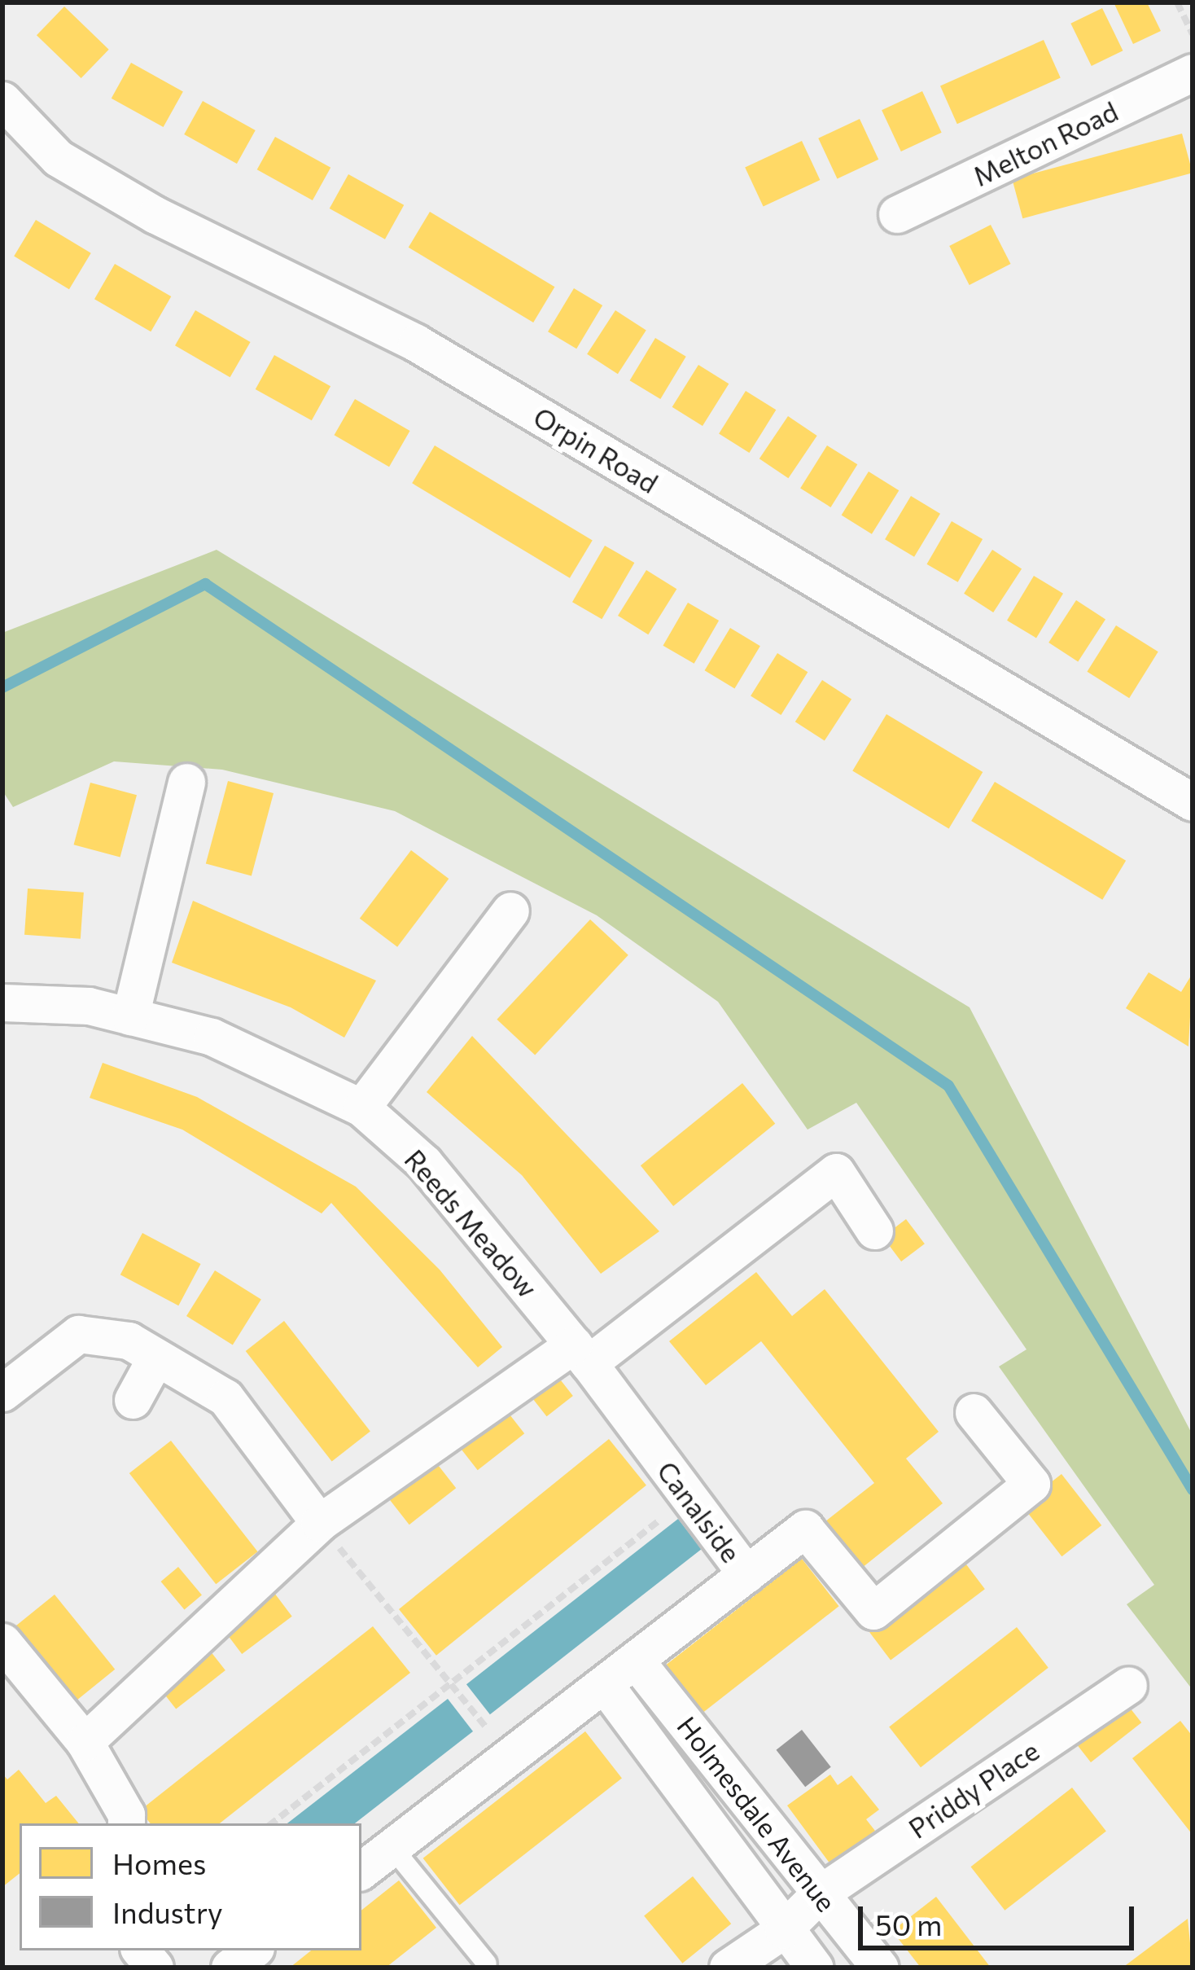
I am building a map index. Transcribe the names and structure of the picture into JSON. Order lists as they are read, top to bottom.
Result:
{
  "streets": {
    "street": [
      "Melton Road",
      "Orpin Road",
      "Reeds Meadow",
      "Canalside",
      "Priddy Place",
      "Holmesdale Avenue"
    ]
  },
  "crossings": [
    ["Reeds Meadow", "Canalside"],
    ["Canalside", "Holmesdale Avenue"],
    ["Priddy Place", "Holmesdale Avenue"]
  ],
  "legend": ["Homes", "Industry"],
  "scale_bar": "50 m"
}
